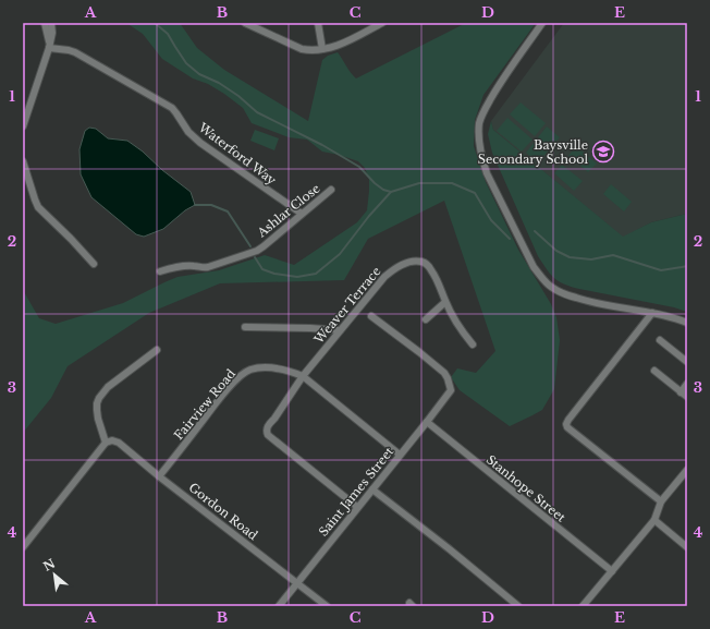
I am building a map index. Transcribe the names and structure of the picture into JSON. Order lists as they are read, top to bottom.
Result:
{
  "streets": {
    "street": [
      "Waterford Way",
      "Ashlar Close",
      "Weaver Terrace",
      "Fairview Road",
      "Stanhope Street",
      "Saint James Street",
      "Gordon Road"
    ]
  },
  "crossings": [
    ["Waterford Way", "Ashlar Close"],
    ["Weaver Terrace", "Fairview Road"],
    ["Weaver Terrace", "Saint James Street"],
    ["Fairview Road", "Gordon Road"],
    ["Stanhope Street", "Saint James Street"],
    ["Saint James Street", "Gordon Road"]
  ],
  "places": {
    "school or university": ["Baysville Secondary School"]
  },
  "north": "top left",
  "grid": {
    "columns": [
      "A",
      "B",
      "C",
      "D",
      "E"
    ],
    "rows": [
      "1",
      "2",
      "3",
      "4"
    ]
  }
}
